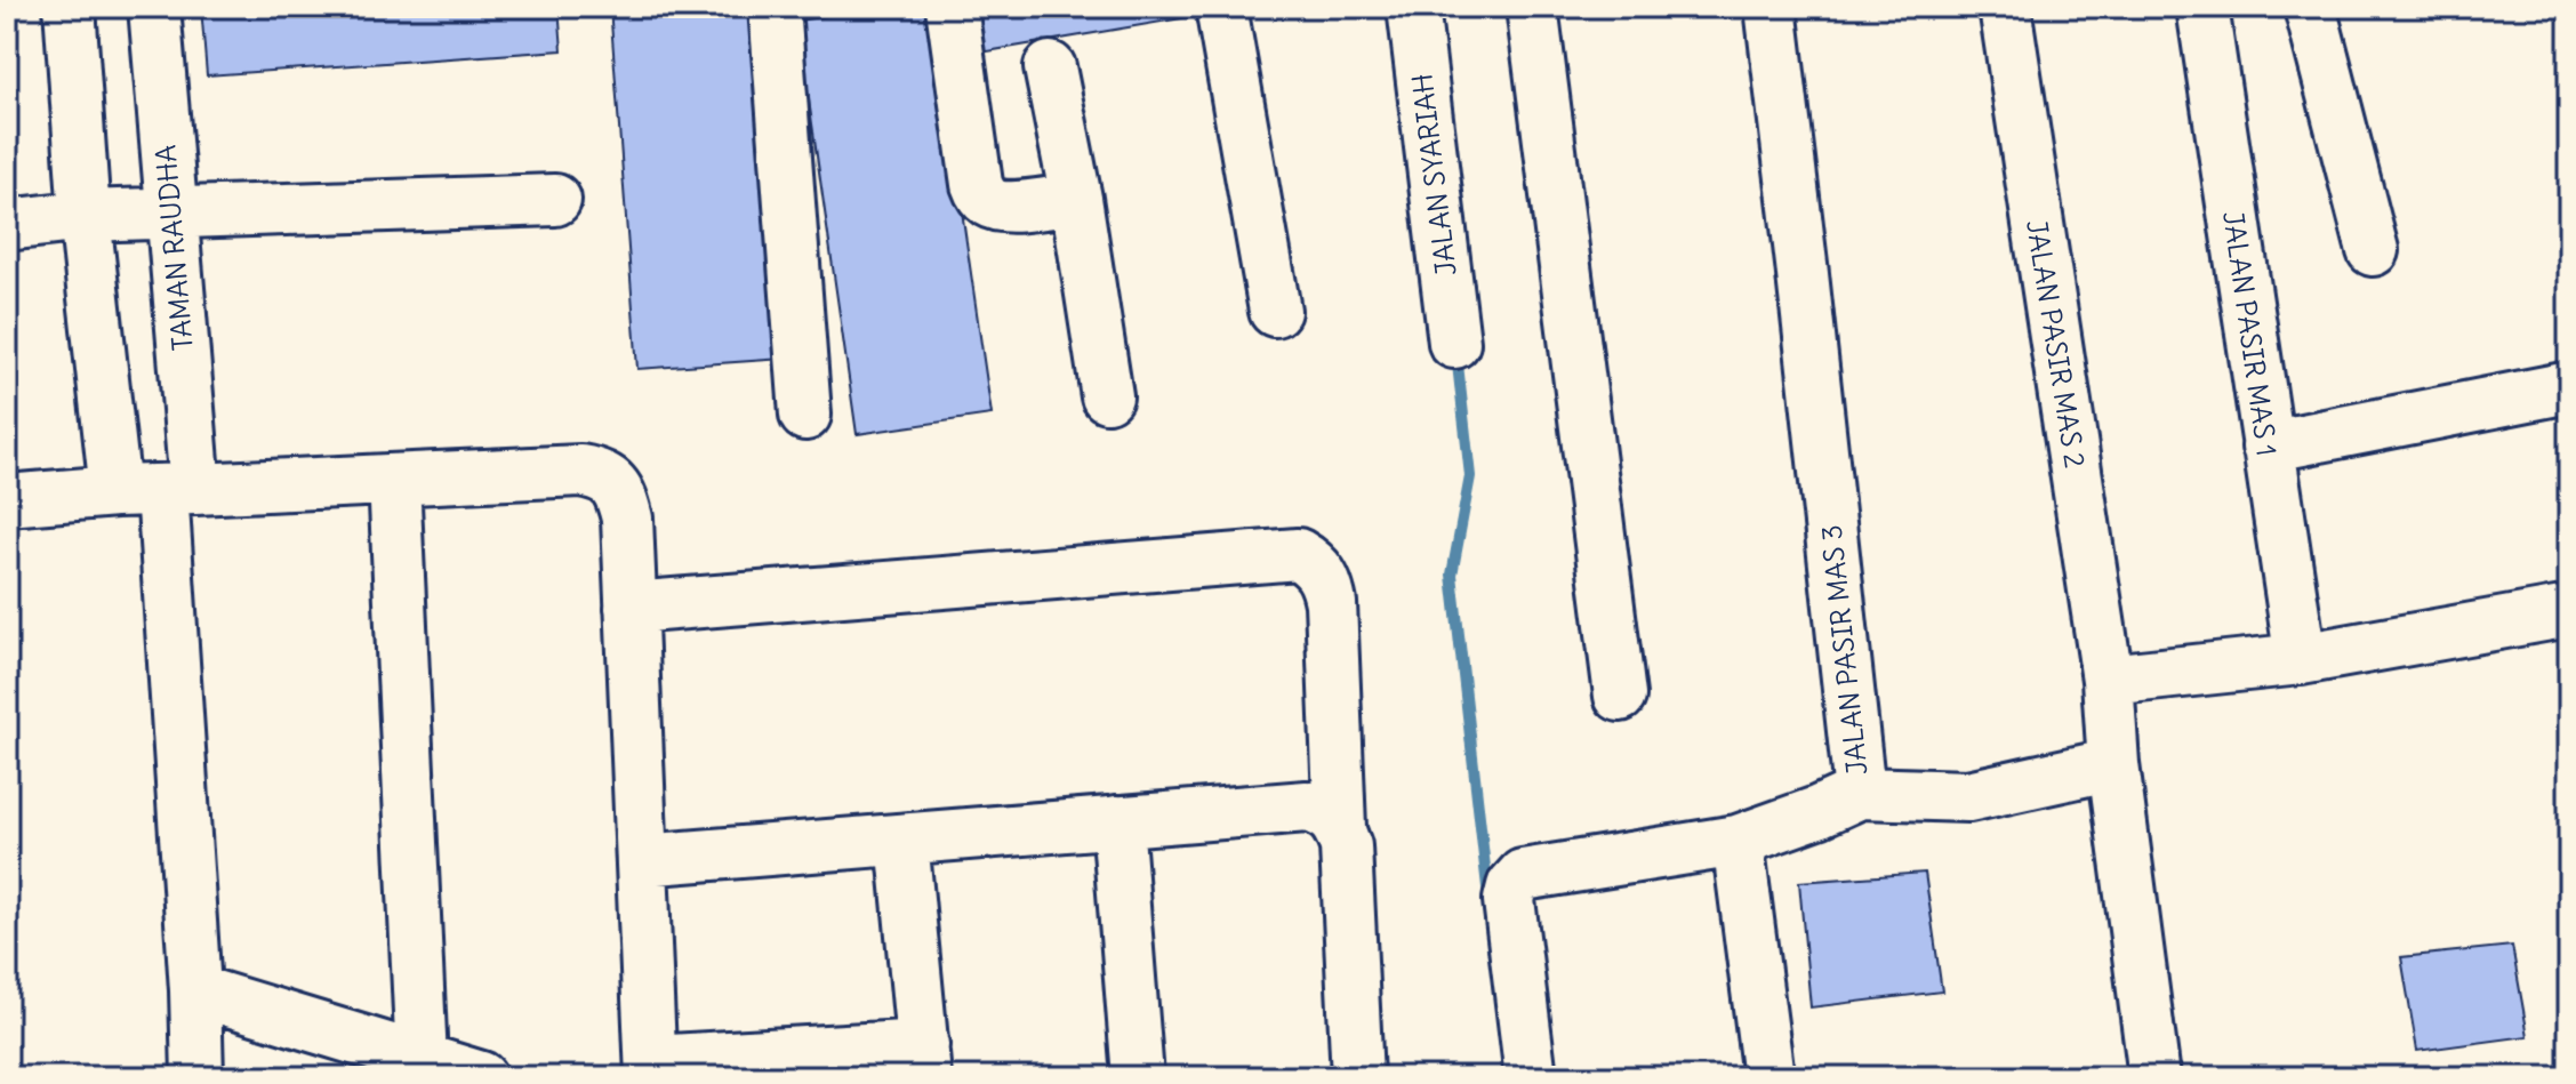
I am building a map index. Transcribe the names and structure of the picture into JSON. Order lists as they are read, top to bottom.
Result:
{
  "streets": {
    "street": [
      "JALAN SYARIAH",
      "TAMAN RAUDHA",
      "JALAN PASIR MAS 1",
      "JALAN PASIR MAS 2",
      "JALAN PASIR MAS 3"
    ]
  }
}
